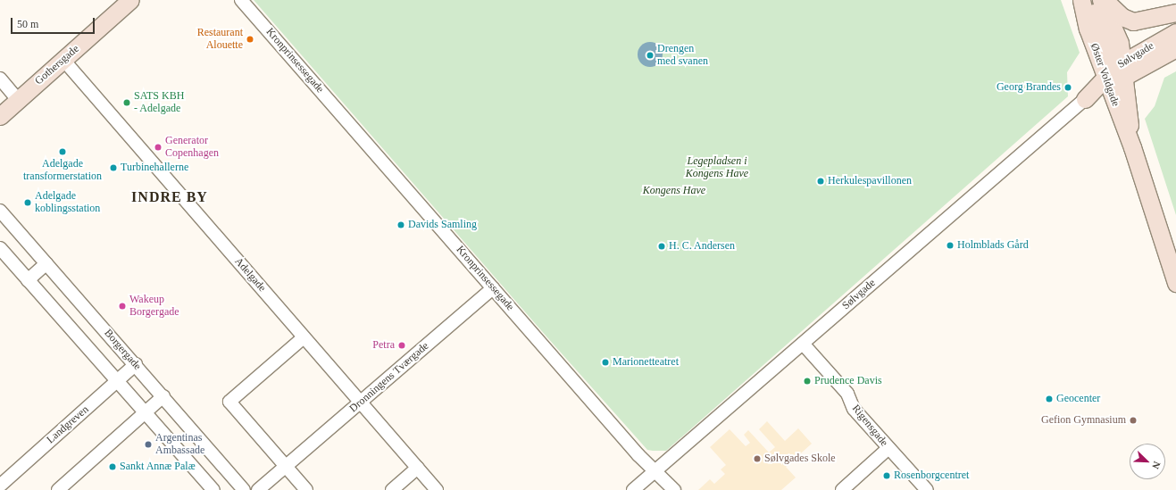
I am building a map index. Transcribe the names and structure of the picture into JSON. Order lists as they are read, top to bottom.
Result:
{
  "streets": {
    "street": [
      "Sølvgade",
      "Kronprinsessegade",
      "Gothersgade",
      "Øster Voldgade",
      "Adelgade",
      "Borgergade",
      "Dronningens Tværgade",
      "Landgreven",
      "Rigensgade"
    ]
  },
  "crossings": [
    ["Sølvgade", "Kronprinsessegade"],
    ["Sølvgade", "Øster Voldgade"],
    ["Sølvgade", "Rigensgade"],
    ["Kronprinsessegade", "Dronningens Tværgade"],
    ["Gothersgade", "Adelgade"],
    ["Adelgade", "Dronningens Tværgade"],
    ["Borgergade", "Landgreven"]
  ],
  "districts": ["INDRE BY"],
  "parks": ["Legepladsen i Kongens Have", "Kongens Have"],
  "places": [
    "Restaurant Alouette",
    "Drengen med svanen",
    "Georg Brandes",
    "SATS KBH - Adelgade",
    "Generator Copenhagen",
    "Adelgade transformerstation",
    "Turbinehallerne",
    "Herkulespavillonen",
    "Adelgade koblingsstation",
    "Davids Samling",
    "Holmblads Gård",
    "H. C. Andersen",
    "Wakeup Borgergade",
    "Petra",
    "Marionetteatret",
    "Prudence Davis",
    "Geocenter",
    "Gefion Gymnasium",
    "Argentinas Ambassade",
    "Sølvgades Skole",
    "Sankt Annæ Palæ",
    "Rosenborgcentret"
  ],
  "scale_bar": "50 m",
  "north": "bottom right"
}
